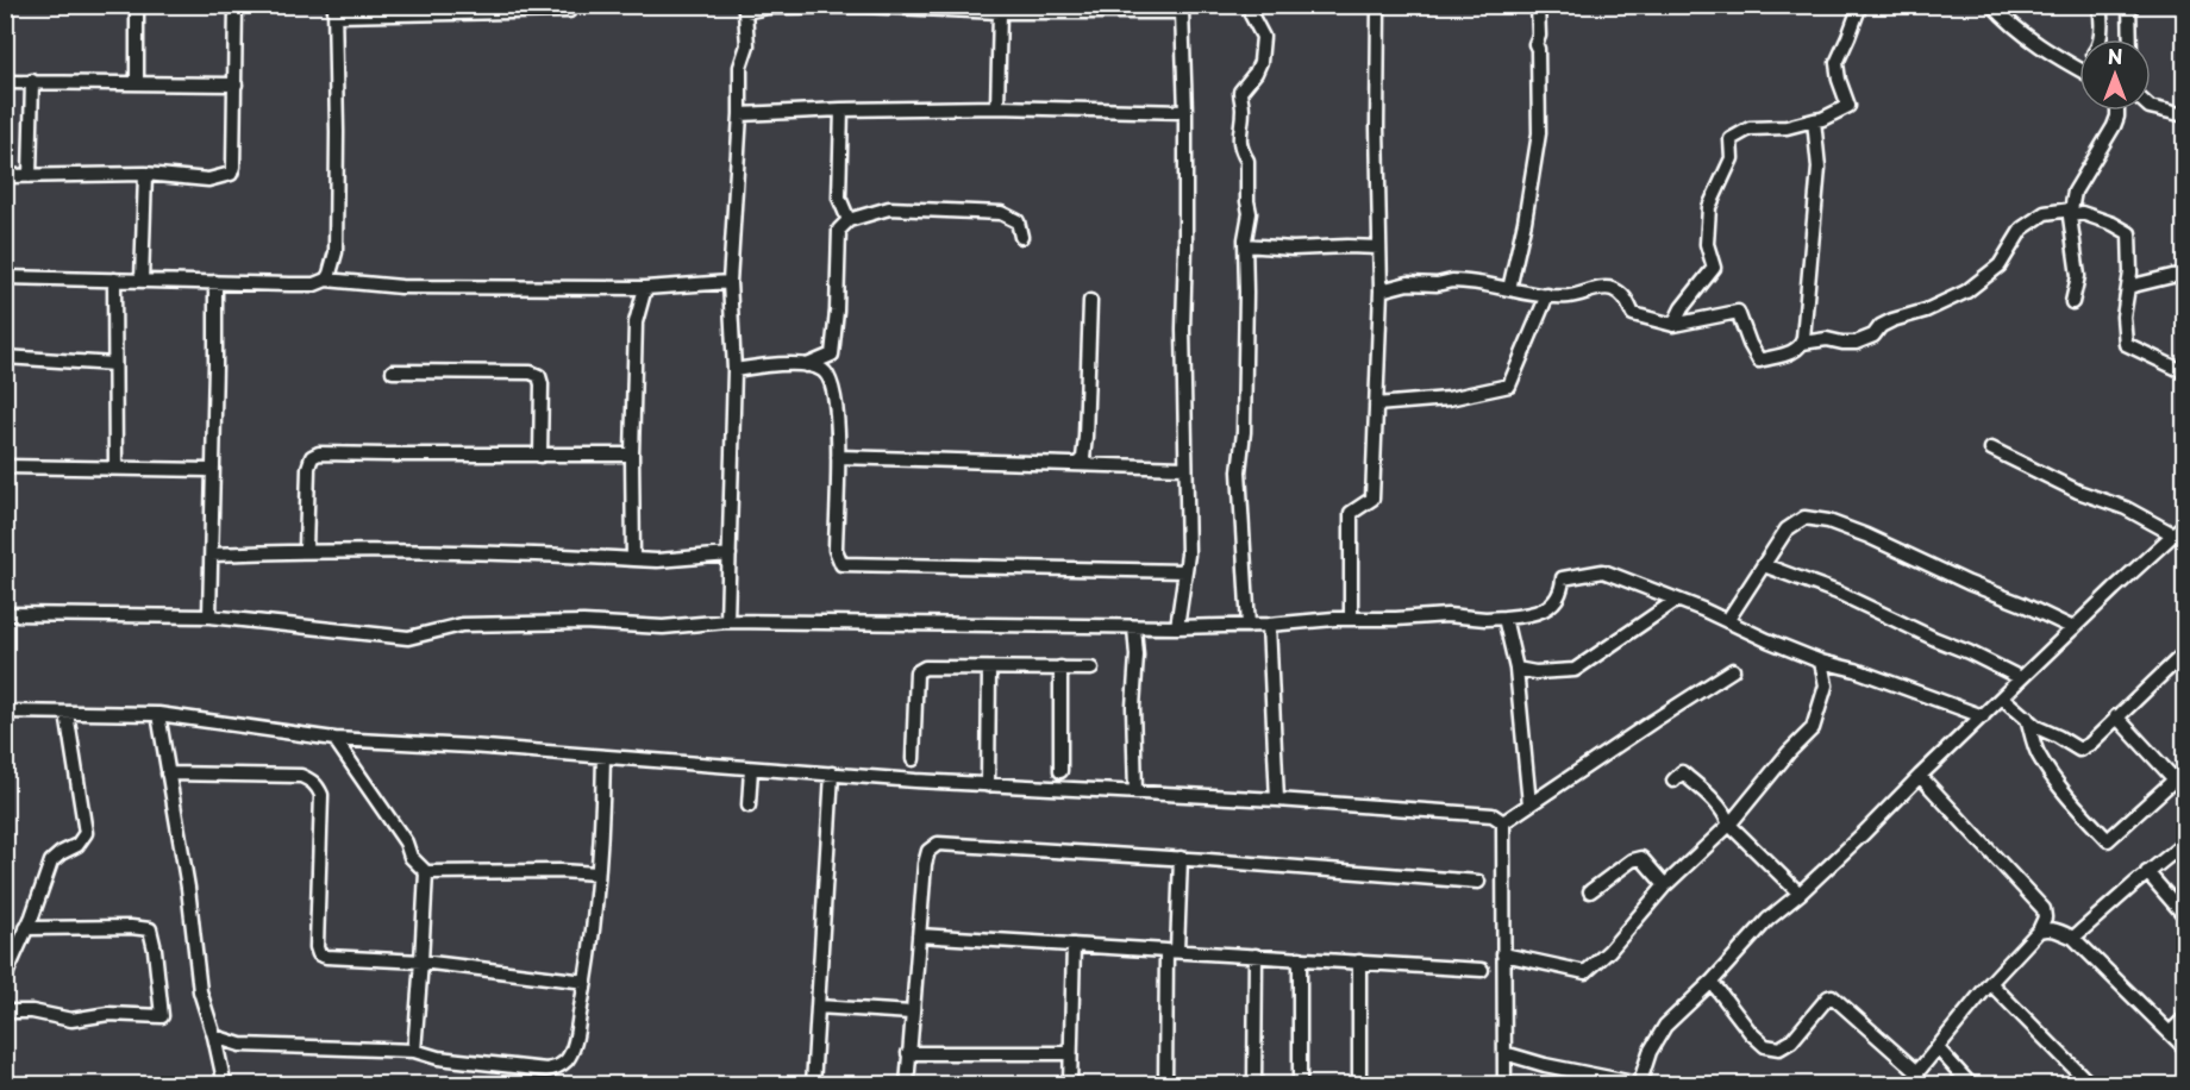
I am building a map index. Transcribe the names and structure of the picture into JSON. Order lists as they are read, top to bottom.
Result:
{
  "north": "top"
}
